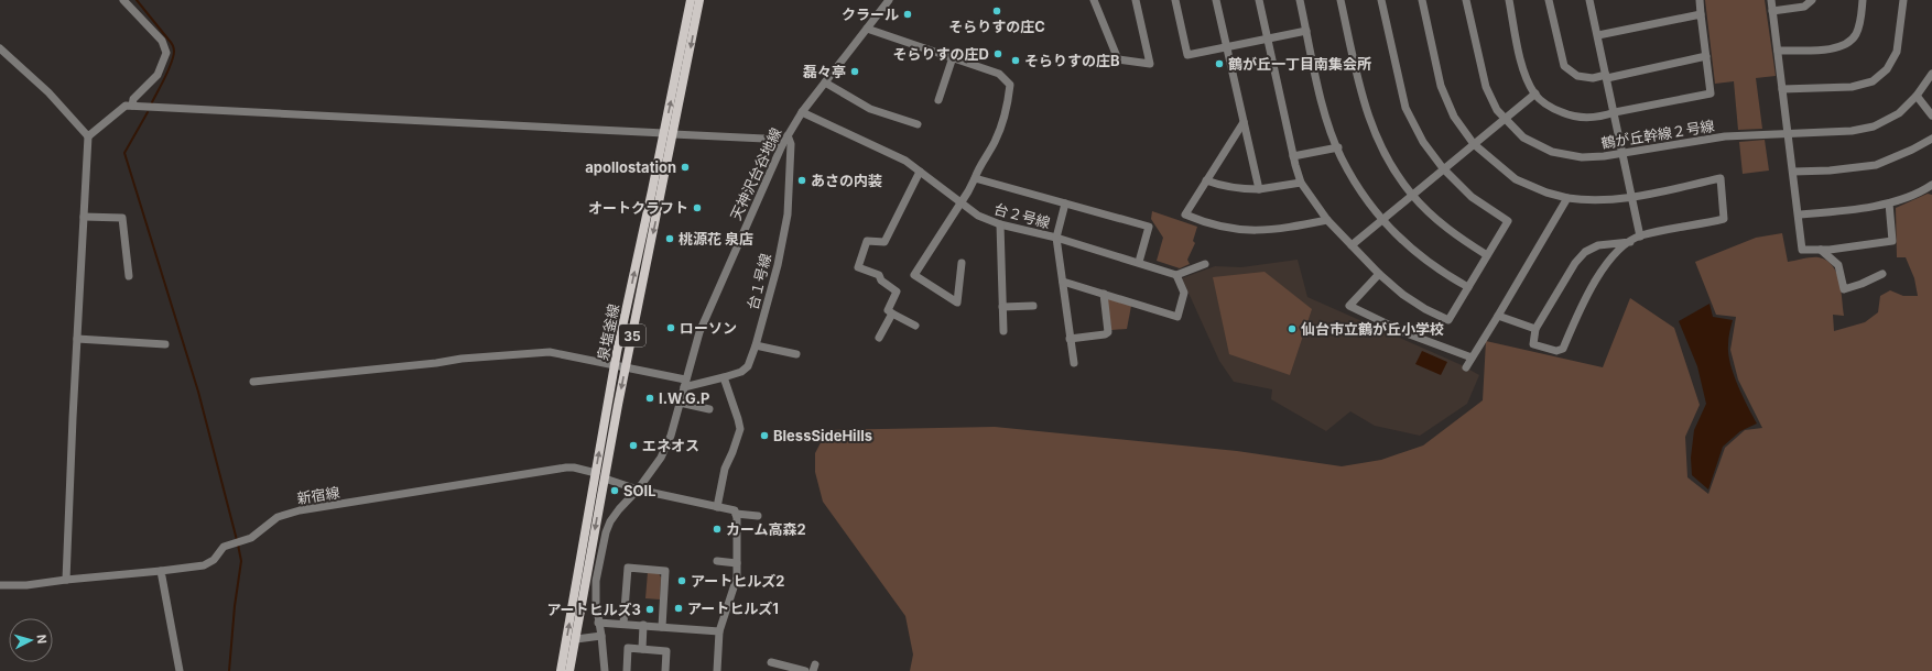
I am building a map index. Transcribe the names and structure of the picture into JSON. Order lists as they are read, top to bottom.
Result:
{
  "streets": {
    "main road": ["泉塩釜線", "35"],
    "street": [
      "鶴が丘幹線２号線",
      "天神沢台谷地線",
      "台２号線",
      "台１号線",
      "新宿線"
    ]
  },
  "crossings": [
    ["天神沢台谷地線", "台２号線"],
    ["天神沢台谷地線", "台１号線"],
    ["泉塩釜線", "新宿線"]
  ],
  "places": [
    "そらりすの庄C",
    "クラール",
    "そらりすの庄D",
    "そらりすの庄B",
    "鶴が丘一丁目南集会所",
    "磊々亭",
    "apollostation",
    "あさの内装",
    "オートクラフト",
    "桃源花 泉店",
    "ローソン",
    "仙台市立鶴が丘小学校",
    "I.W.G.P",
    "BlessSideHills",
    "エネオス",
    "SOIL",
    "カーム高森2",
    "アートヒルズ2",
    "アートヒルズ1",
    "アートヒルズ3"
  ],
  "north": "right"
}
